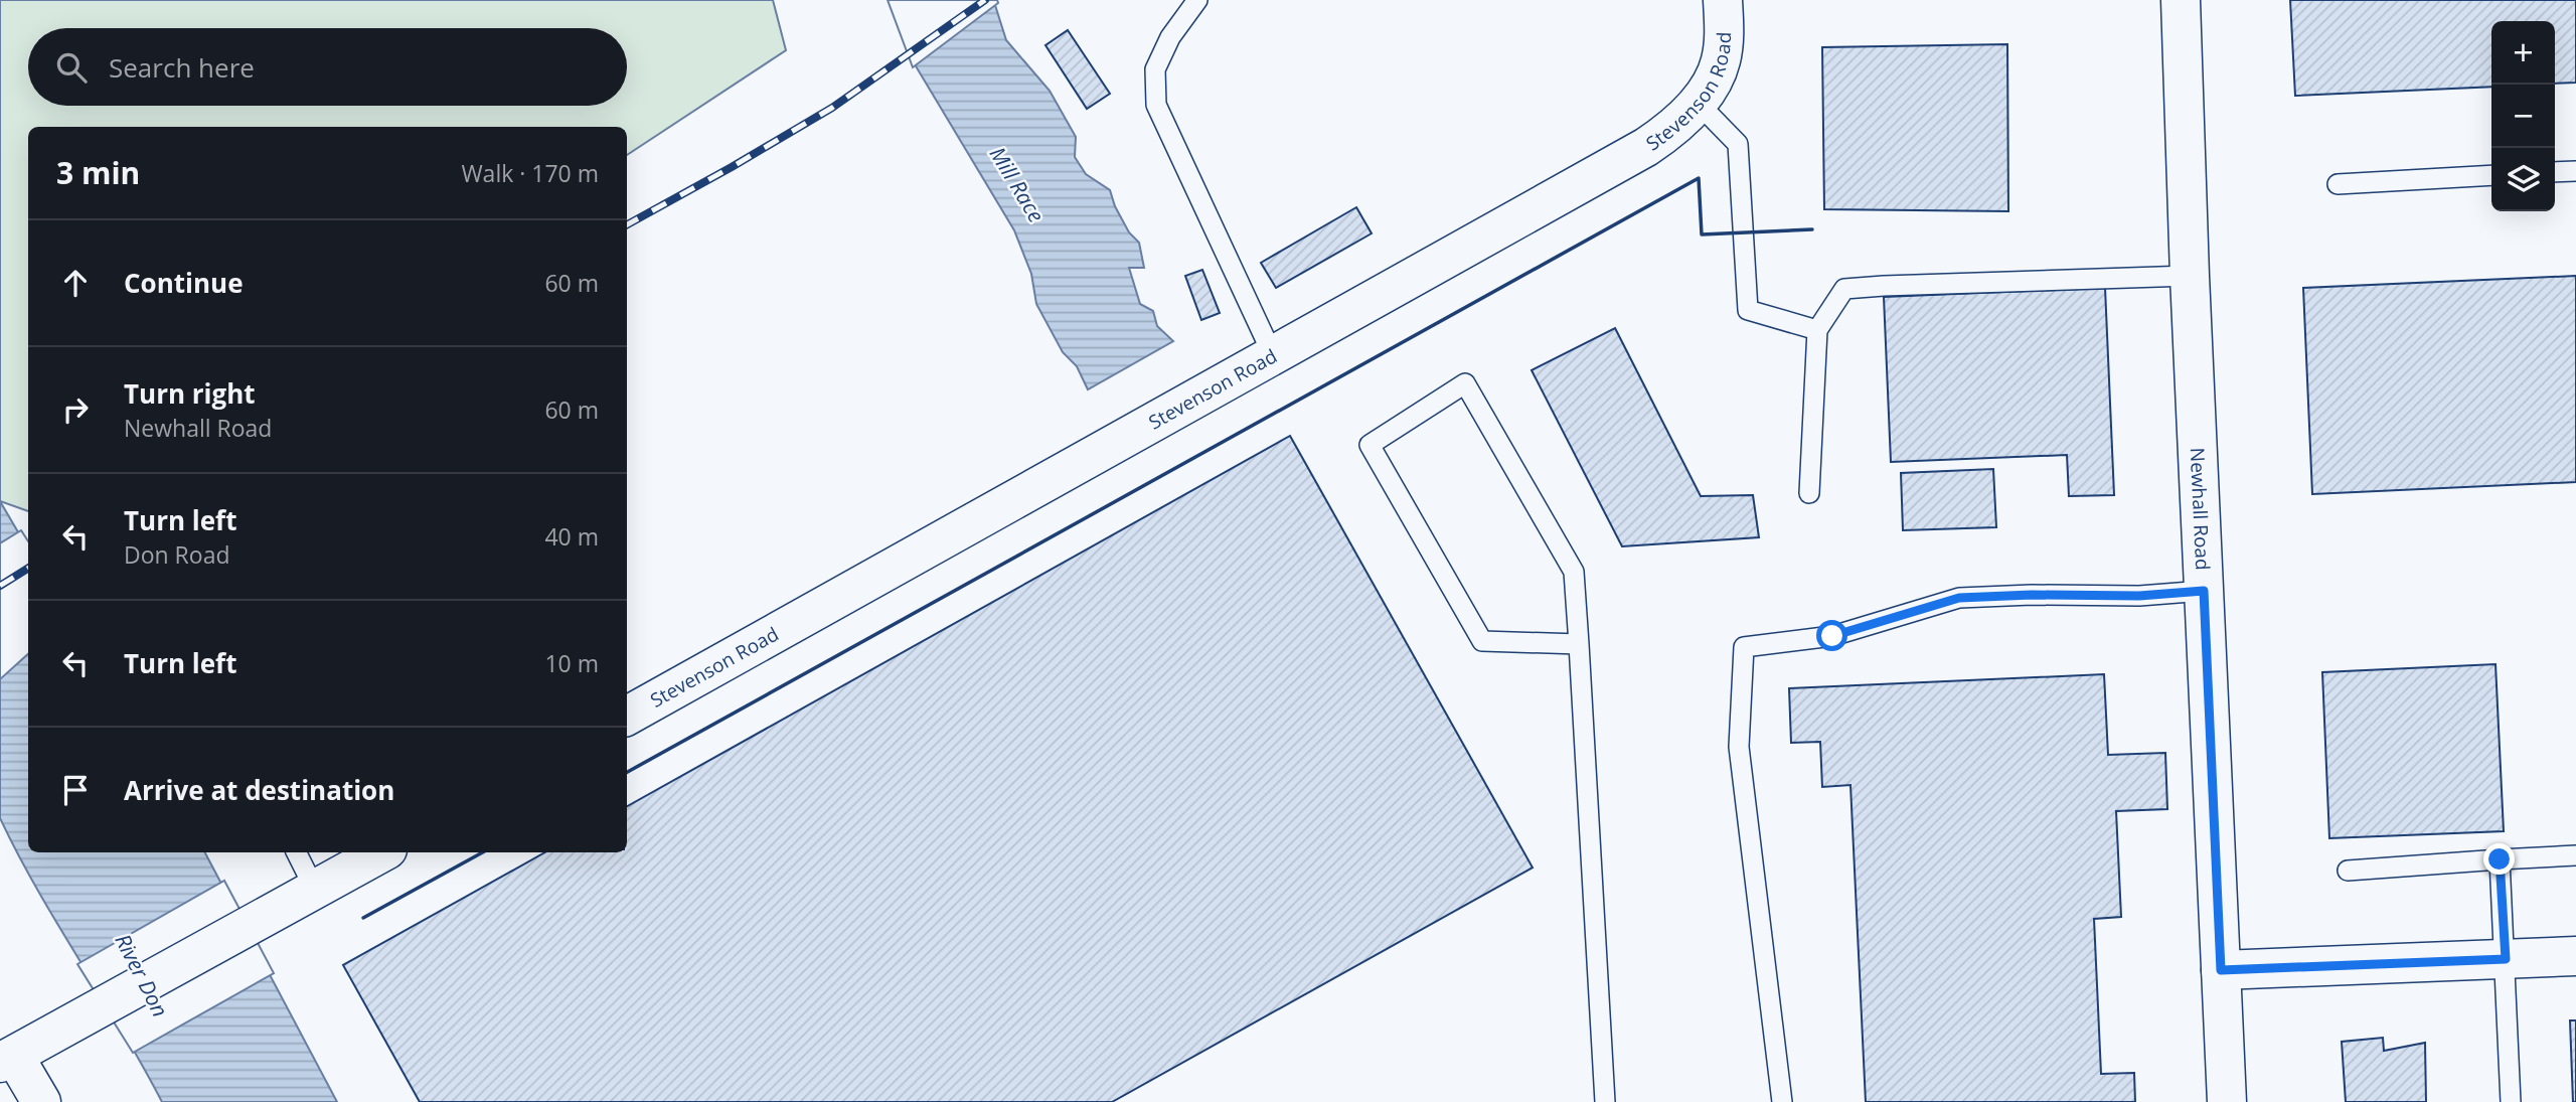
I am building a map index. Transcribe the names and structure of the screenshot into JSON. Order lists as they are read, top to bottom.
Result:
{
  "streets": {
    "street": ["Stevenson Road", "Newhall Road"]
  },
  "water": ["Mill Race", "River Don"],
  "page": {
    "map_buttons": ["+", "−"],
    "search": "Search here",
    "heading": ["3 min", "Walk · 170 m"],
    "list": [
      ["Continue", "60 m"],
      ["Turn right", "Newhall Road", "60 m"],
      ["Turn left", "Don Road", "40 m"],
      ["Turn left", "10 m"],
      "Arrive at destination"
    ]
  }
}
